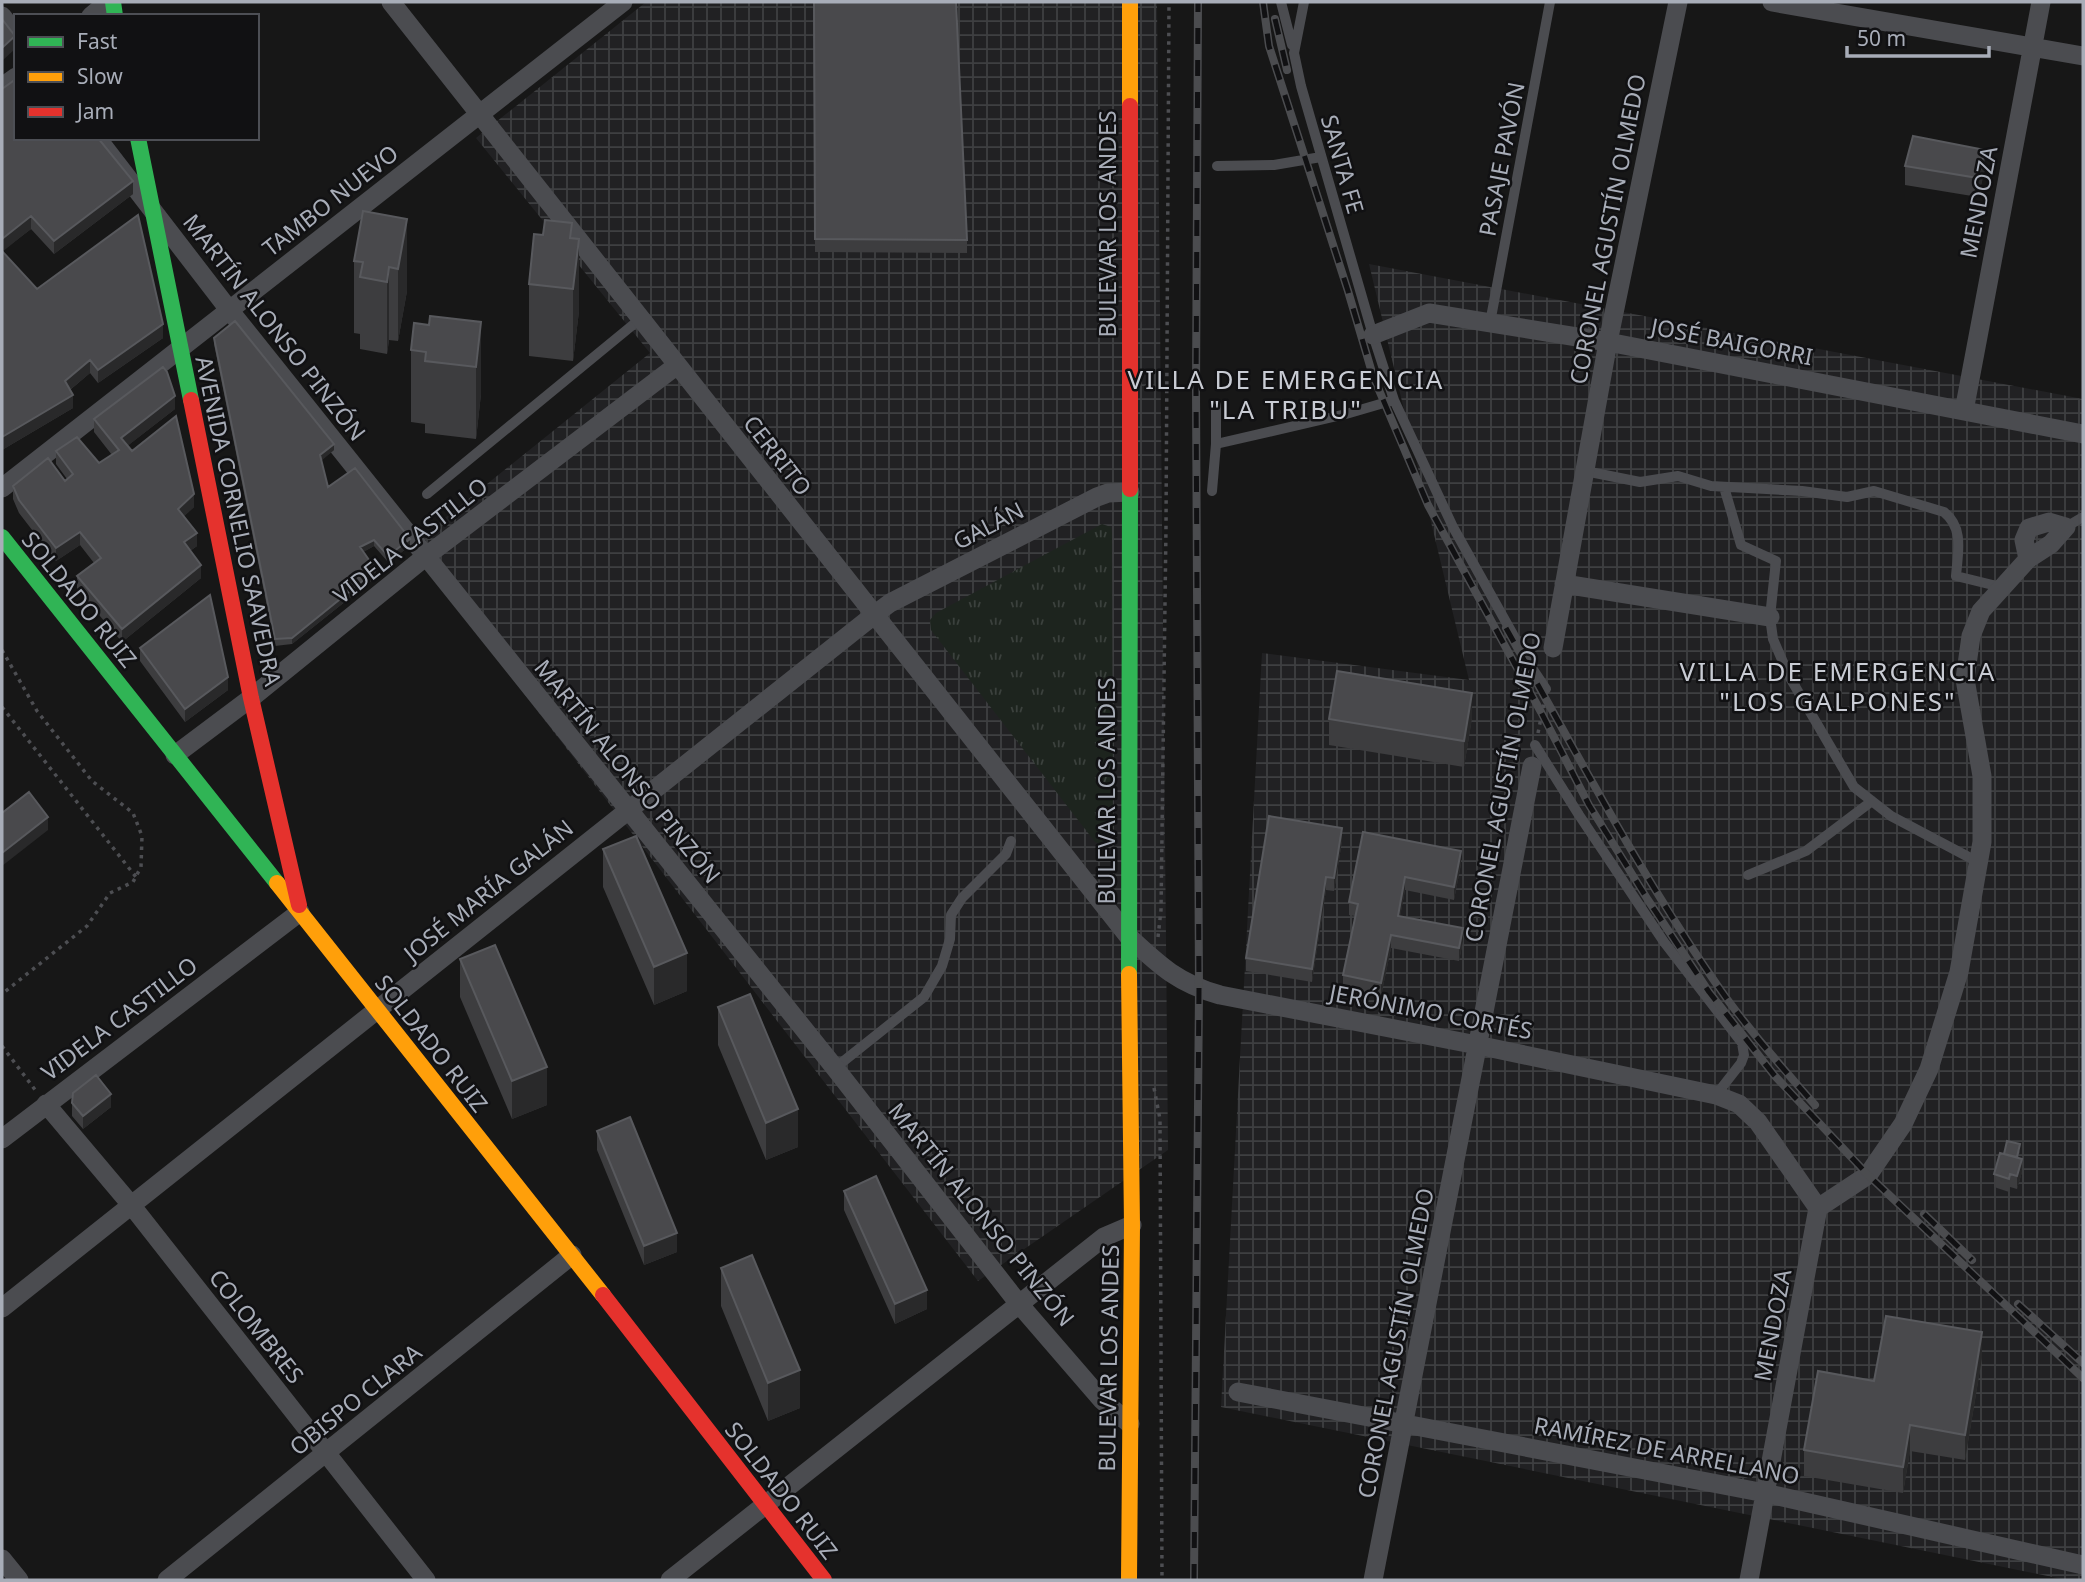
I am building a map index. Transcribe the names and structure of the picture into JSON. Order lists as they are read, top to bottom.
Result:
{
  "streets": {
    "main road": ["BULEVAR LOS ANDES", "AVENIDA CORNELIO SAAVEDRA", "SOLDADO RUIZ"],
    "street": [
      "TAMBO NUEVO",
      "MENDOZA",
      "CORONEL AGUSTÍN OLMEDO",
      "MARTÍN ALONSO PINZÓN",
      "JOSÉ BAIGORRI",
      "CERRITO",
      "GALÁN",
      "VIDELA CASTILLO",
      "JOSÉ MARÍA GALÁN",
      "JERÓNIMO CORTÉS",
      "COLOMBRES",
      "OBISPO CLARA",
      "RAMÍREZ DE ARRELLANO"
    ],
    "lane": ["PASAJE PAVÓN", "SANTA FE"]
  },
  "crossings": [
    ["PASAJE PAVÓN", "JOSÉ BAIGORRI"],
    ["SANTA FE", "CORONEL AGUSTÍN OLMEDO"],
    ["SANTA FE", "JOSÉ BAIGORRI"],
    ["TAMBO NUEVO", "MARTÍN ALONSO PINZÓN"],
    ["TAMBO NUEVO", "CERRITO"],
    ["TAMBO NUEVO", "AVENIDA CORNELIO SAAVEDRA"],
    ["MENDOZA", "JOSÉ BAIGORRI"],
    ["MENDOZA", "JERÓNIMO CORTÉS"],
    ["MENDOZA", "RAMÍREZ DE ARRELLANO"],
    ["BULEVAR LOS ANDES", "MARTÍN ALONSO PINZÓN"],
    ["BULEVAR LOS ANDES", "CERRITO"],
    ["BULEVAR LOS ANDES", "GALÁN"],
    ["BULEVAR LOS ANDES", "JERÓNIMO CORTÉS"],
    ["CORONEL AGUSTÍN OLMEDO", "JOSÉ BAIGORRI"],
    ["CORONEL AGUSTÍN OLMEDO", "JERÓNIMO CORTÉS"],
    ["CORONEL AGUSTÍN OLMEDO", "RAMÍREZ DE ARRELLANO"],
    ["MARTÍN ALONSO PINZÓN", "AVENIDA CORNELIO SAAVEDRA"],
    ["MARTÍN ALONSO PINZÓN", "VIDELA CASTILLO"],
    ["MARTÍN ALONSO PINZÓN", "JOSÉ MARÍA GALÁN"],
    ["CERRITO", "GALÁN"],
    ["CERRITO", "VIDELA CASTILLO"],
    ["CERRITO", "JOSÉ MARÍA GALÁN"],
    ["CERRITO", "JERÓNIMO CORTÉS"],
    ["AVENIDA CORNELIO SAAVEDRA", "VIDELA CASTILLO"],
    ["AVENIDA CORNELIO SAAVEDRA", "SOLDADO RUIZ"],
    ["GALÁN", "JOSÉ MARÍA GALÁN"],
    ["VIDELA CASTILLO", "SOLDADO RUIZ"],
    ["VIDELA CASTILLO", "COLOMBRES"],
    ["SOLDADO RUIZ", "JOSÉ MARÍA GALÁN"],
    ["SOLDADO RUIZ", "OBISPO CLARA"],
    ["JOSÉ MARÍA GALÁN", "COLOMBRES"],
    ["COLOMBRES", "OBISPO CLARA"]
  ],
  "districts": ["VILLA DE EMERGENCIA \"LA TRIBU\"", "VILLA DE EMERGENCIA \"LOS GALPONES\""],
  "legend": ["Fast", "Slow", "Jam"],
  "scale_bar": "50 m"
}
